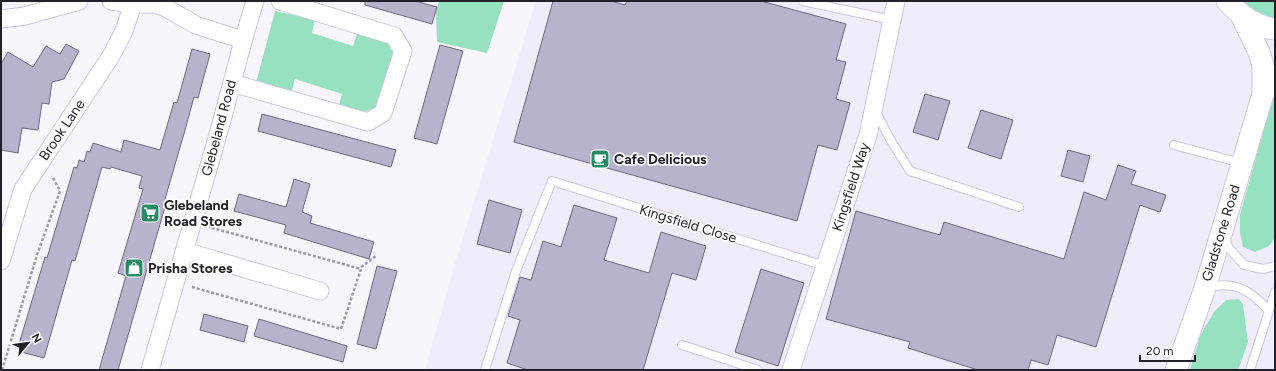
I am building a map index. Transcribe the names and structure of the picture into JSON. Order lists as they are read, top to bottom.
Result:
{
  "streets": {
    "street": [
      "Glebeland Road",
      "Brook Lane",
      "Kingsfield Way",
      "Gladstone Road"
    ],
    "lane": ["Kingsfield Close"]
  },
  "crossings": [
    ["Kingsfield Way", "Kingsfield Close"]
  ],
  "places": {
    "cafe": ["Cafe Delicious"],
    "supermarket": ["Glebeland Road Stores"],
    "shop": ["Prisha Stores"]
  },
  "scale_bar": "20 m",
  "north": "top right"
}
